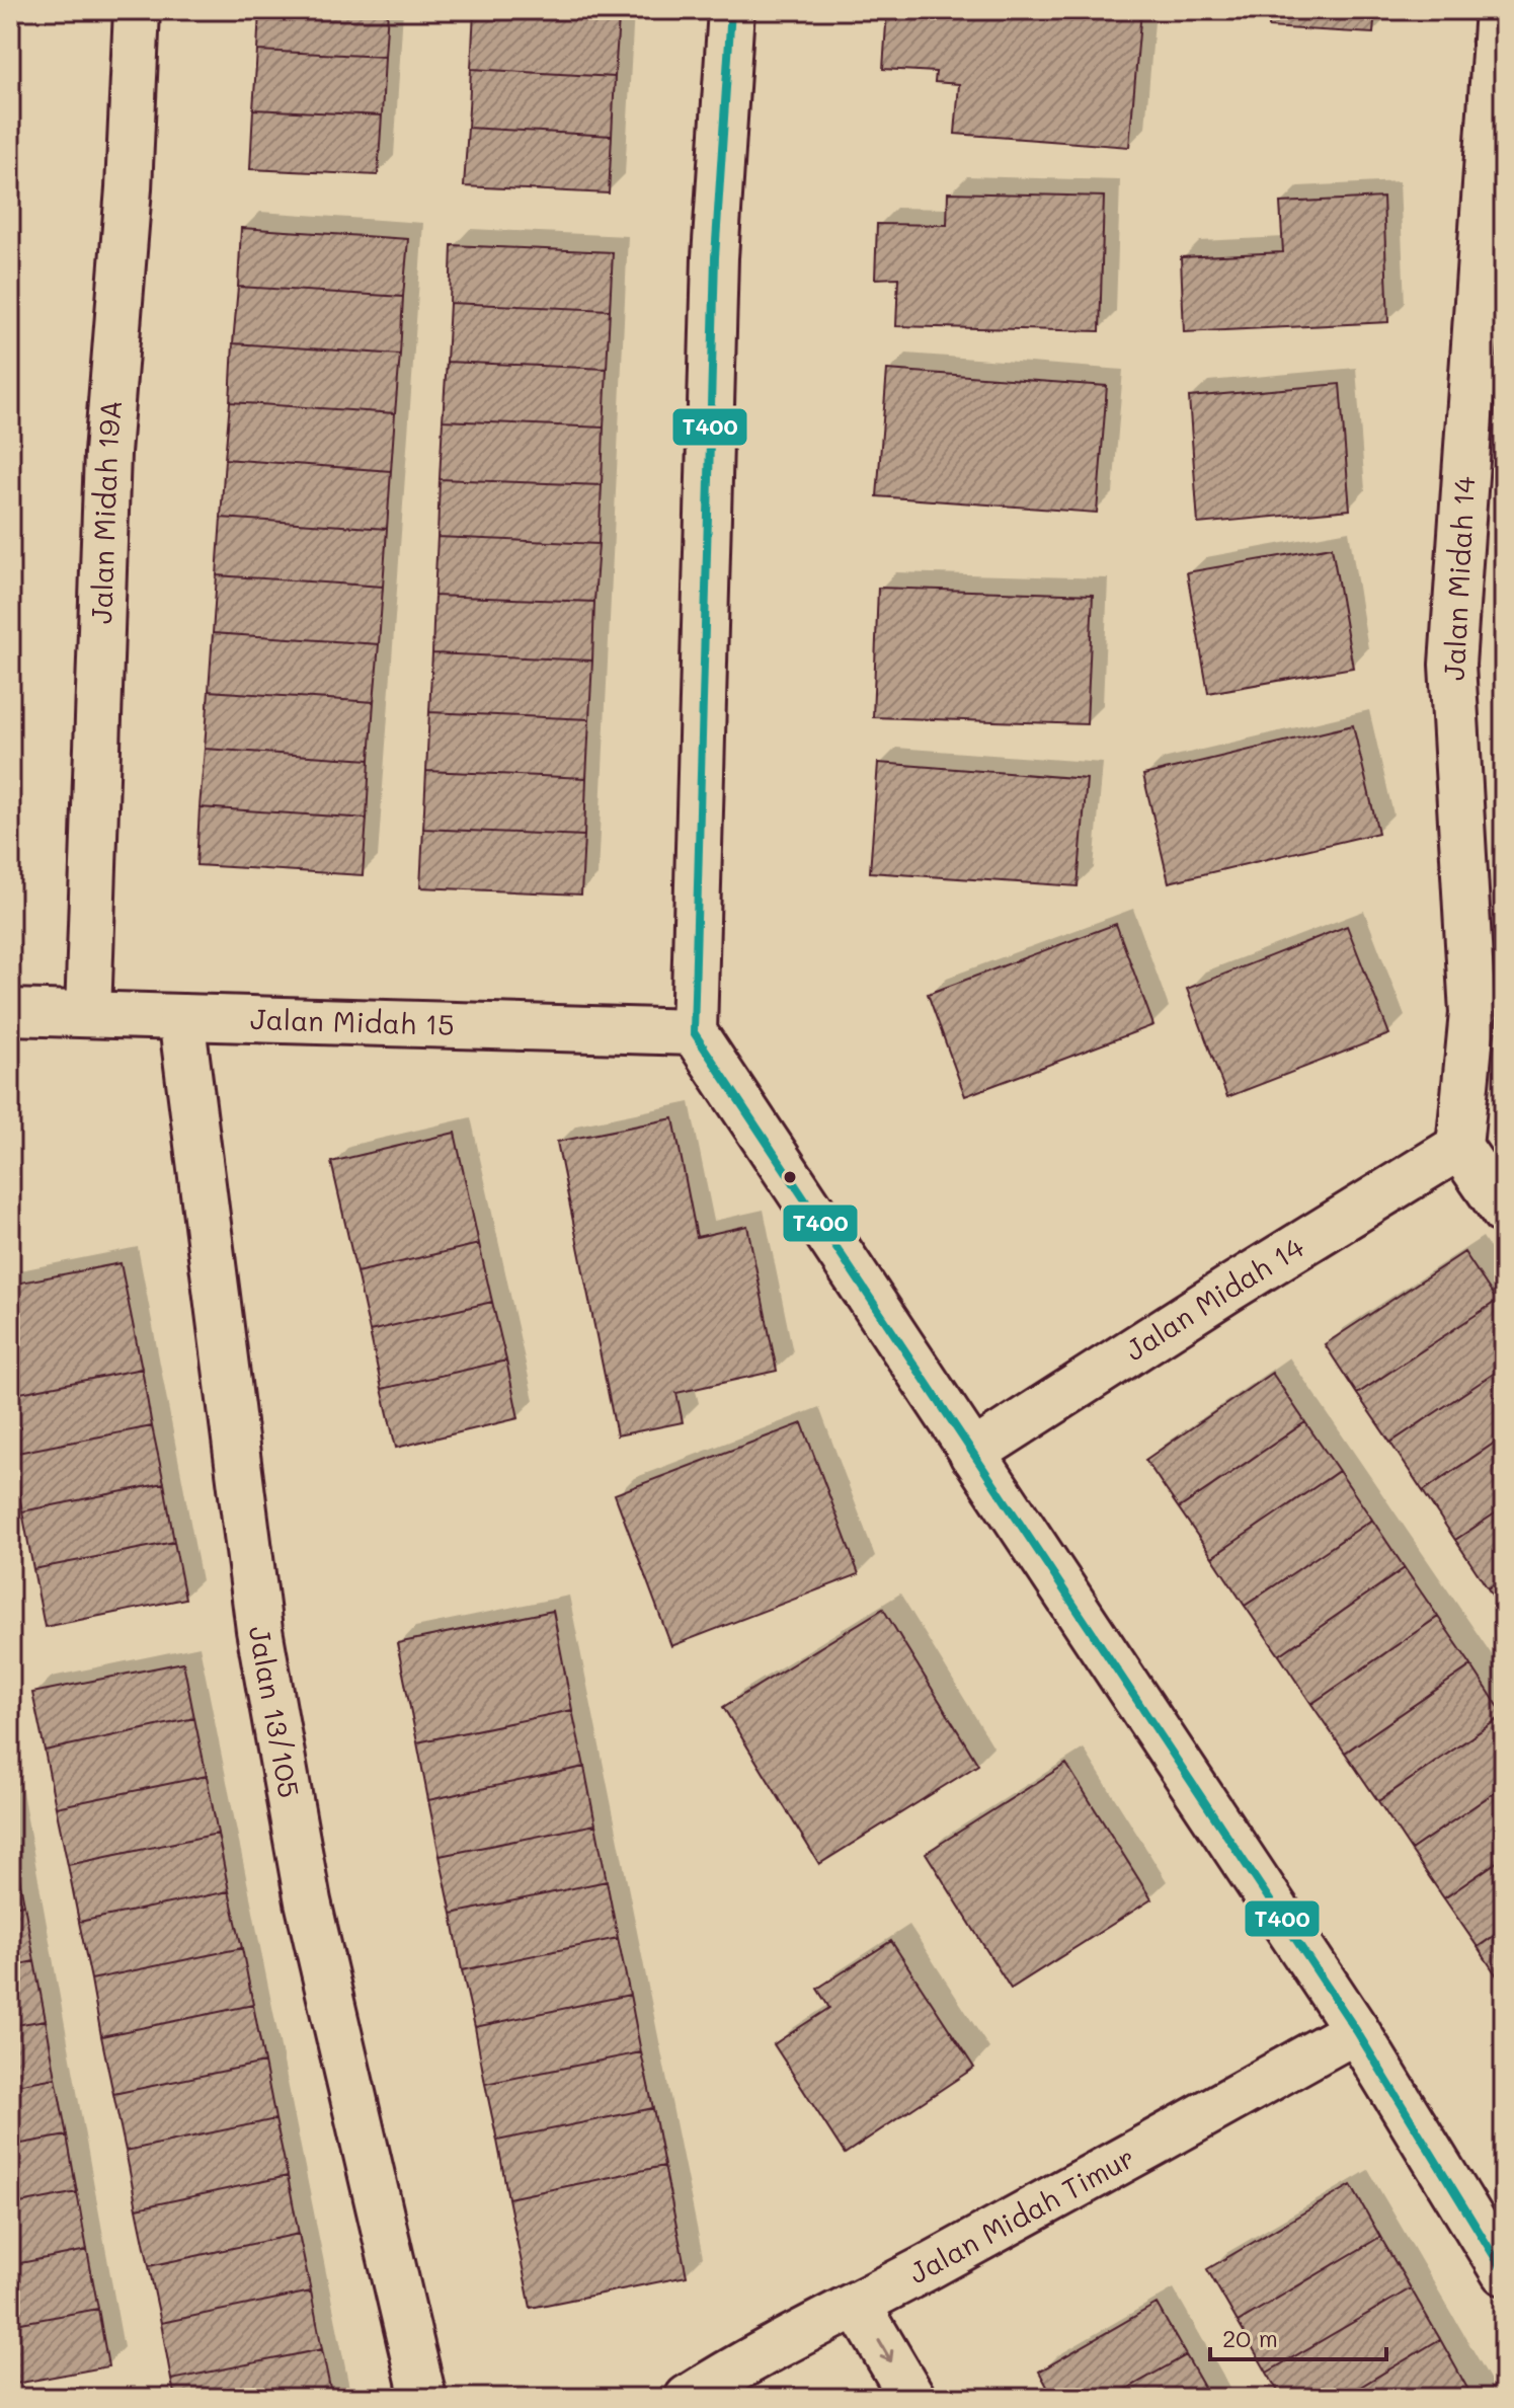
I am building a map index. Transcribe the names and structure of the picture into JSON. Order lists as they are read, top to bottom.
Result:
{
  "streets": {
    "street": [
      "Jalan Midah 19A",
      "Jalan Midah 14",
      "Jalan Midah 15",
      "Jalan 13/105",
      "Jalan Midah Timur"
    ]
  },
  "crossings": [
    ["Jalan Midah 19A", "Jalan Midah 15"],
    ["Jalan Midah 15", "Jalan 13/105"]
  ],
  "lines": ["transit line T400"],
  "scale_bar": "20 m"
}
